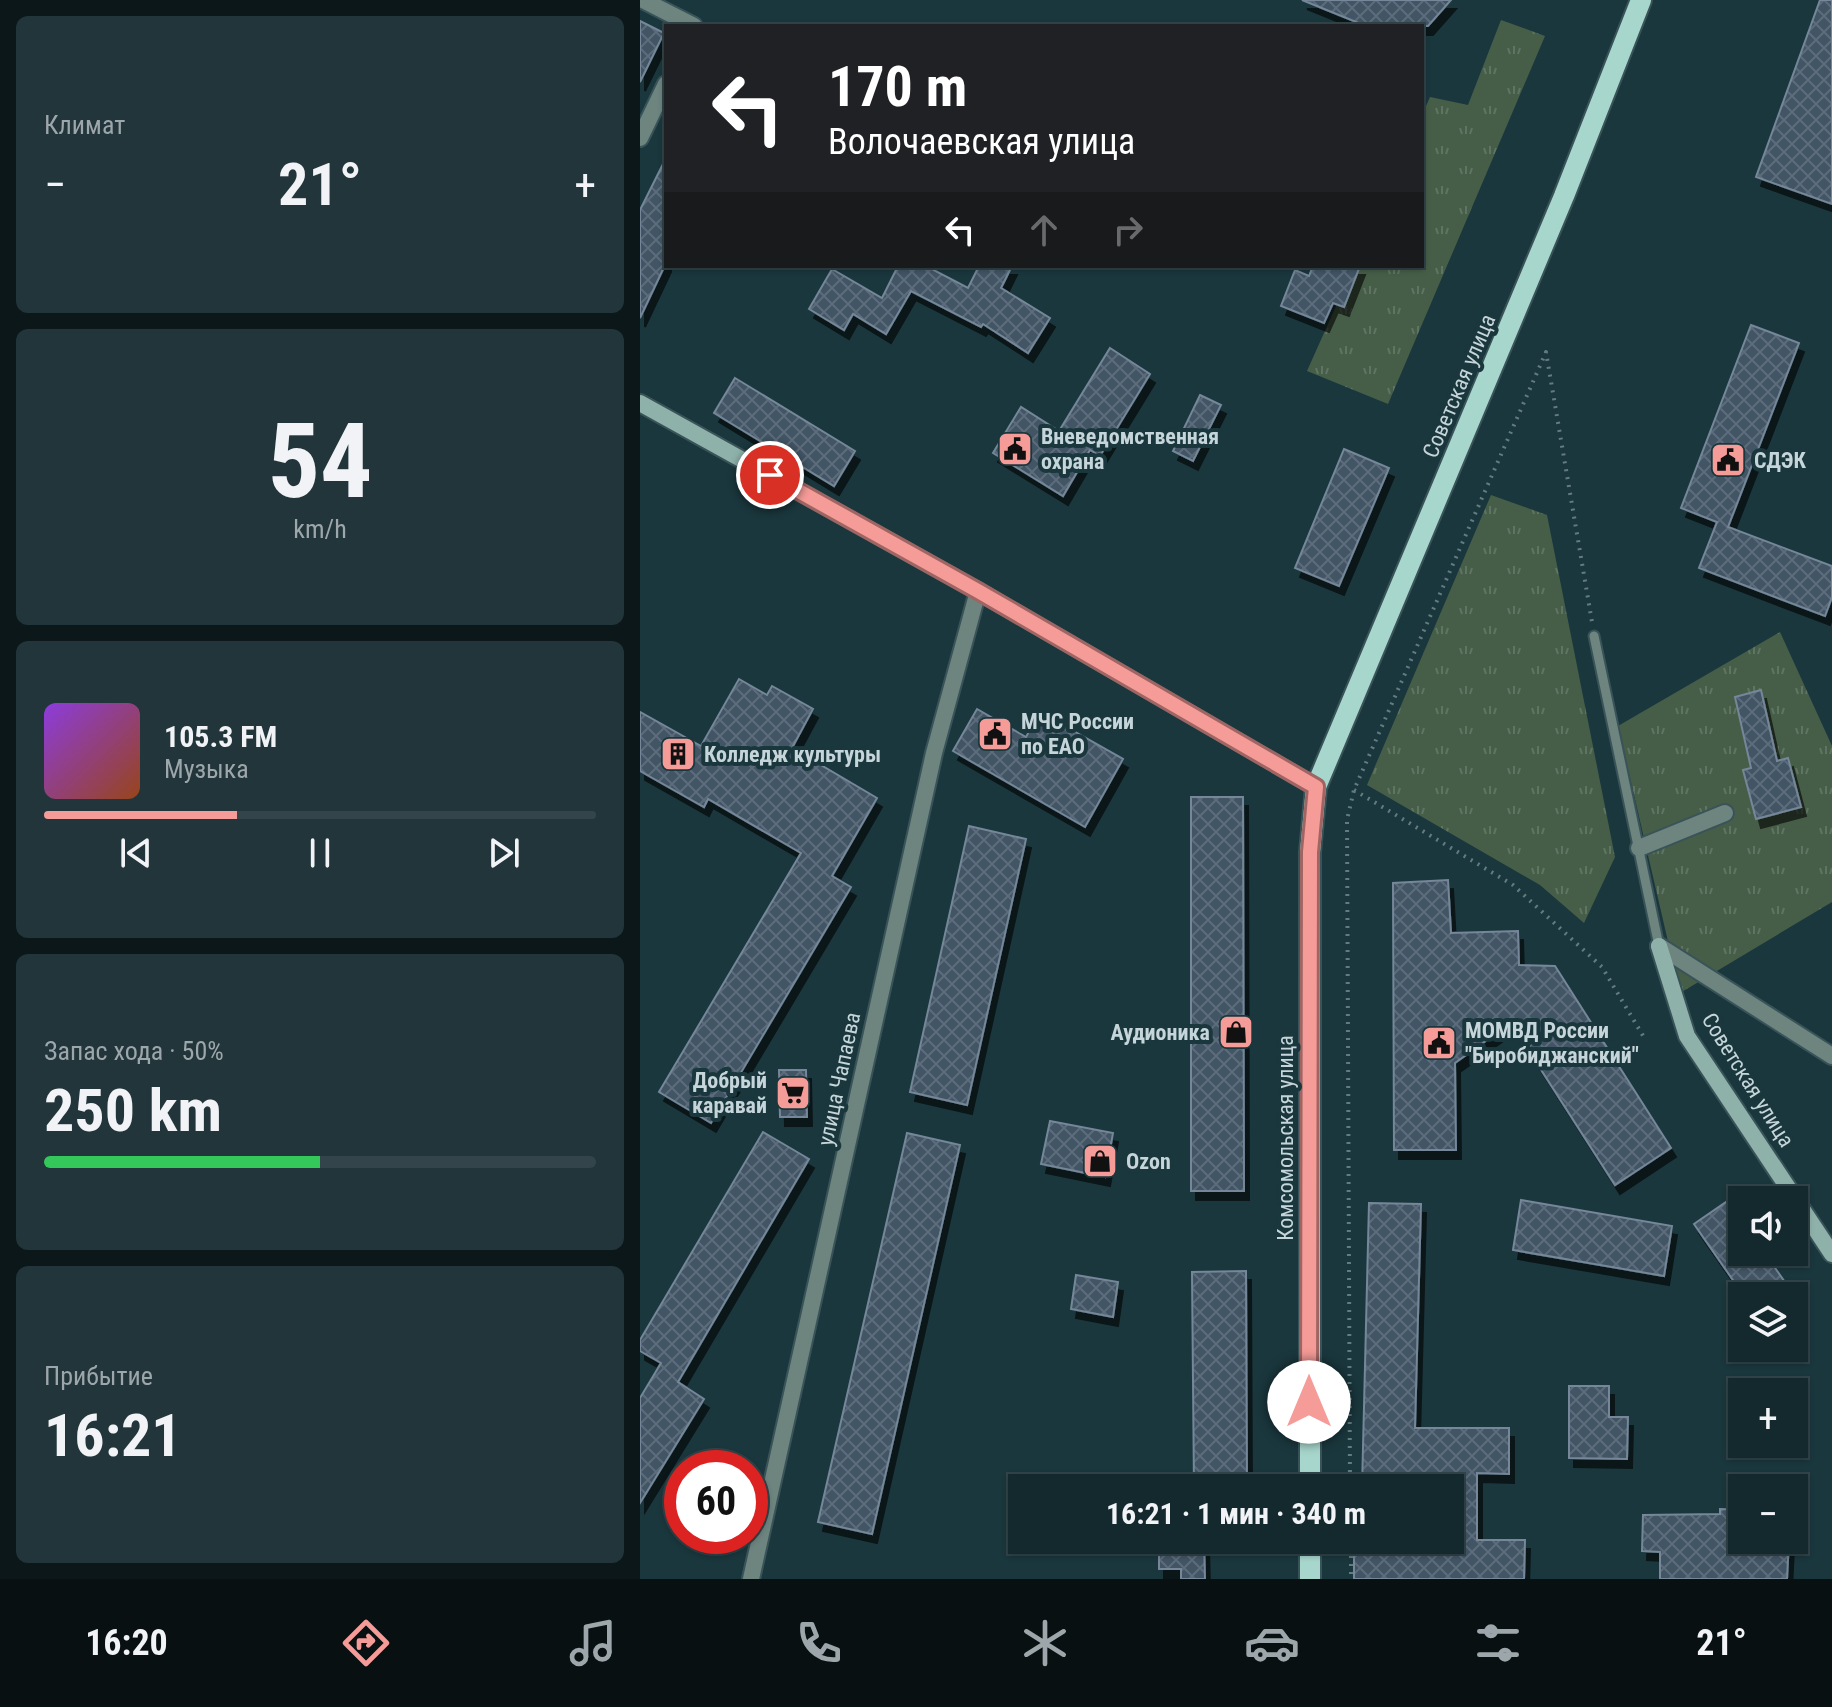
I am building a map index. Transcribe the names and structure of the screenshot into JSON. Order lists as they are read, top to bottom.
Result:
{
  "streets": {
    "main road": ["Советская улица", "Комсомольская улица"],
    "street": ["улица Чапаева"]
  },
  "crossings": [
    ["Советская улица", "Комсомольская улица"]
  ],
  "places": {
    "public building": [
      "Вневедомственная охрана",
      "СДЭК",
      "МЧС России по ЕАО",
      "МОМВД России \"Биробиджанский\""
    ],
    "building": ["Колледж культуры"],
    "shop": ["Аудионика", "Ozon"],
    "supermarket": ["Добрый каравай"]
  },
  "page": {
    "tile": [
      "Климат",
      ["54", "km/h"],
      ["Запас хода · 50%", "250 km"],
      ["Прибытие", "16:21"]
    ],
    "turn": ["170 m", "Волочаевская улица"],
    "heat": ["−", "21°", "+"],
    "song": ["105.3 FM", "Музыка"],
    "map_buttons": ["+", "−"],
    "limit": "60",
    "trip": "16:21 · 1 мин · 340 m",
    "tabs": ["16:20", "21°"]
  }
}
